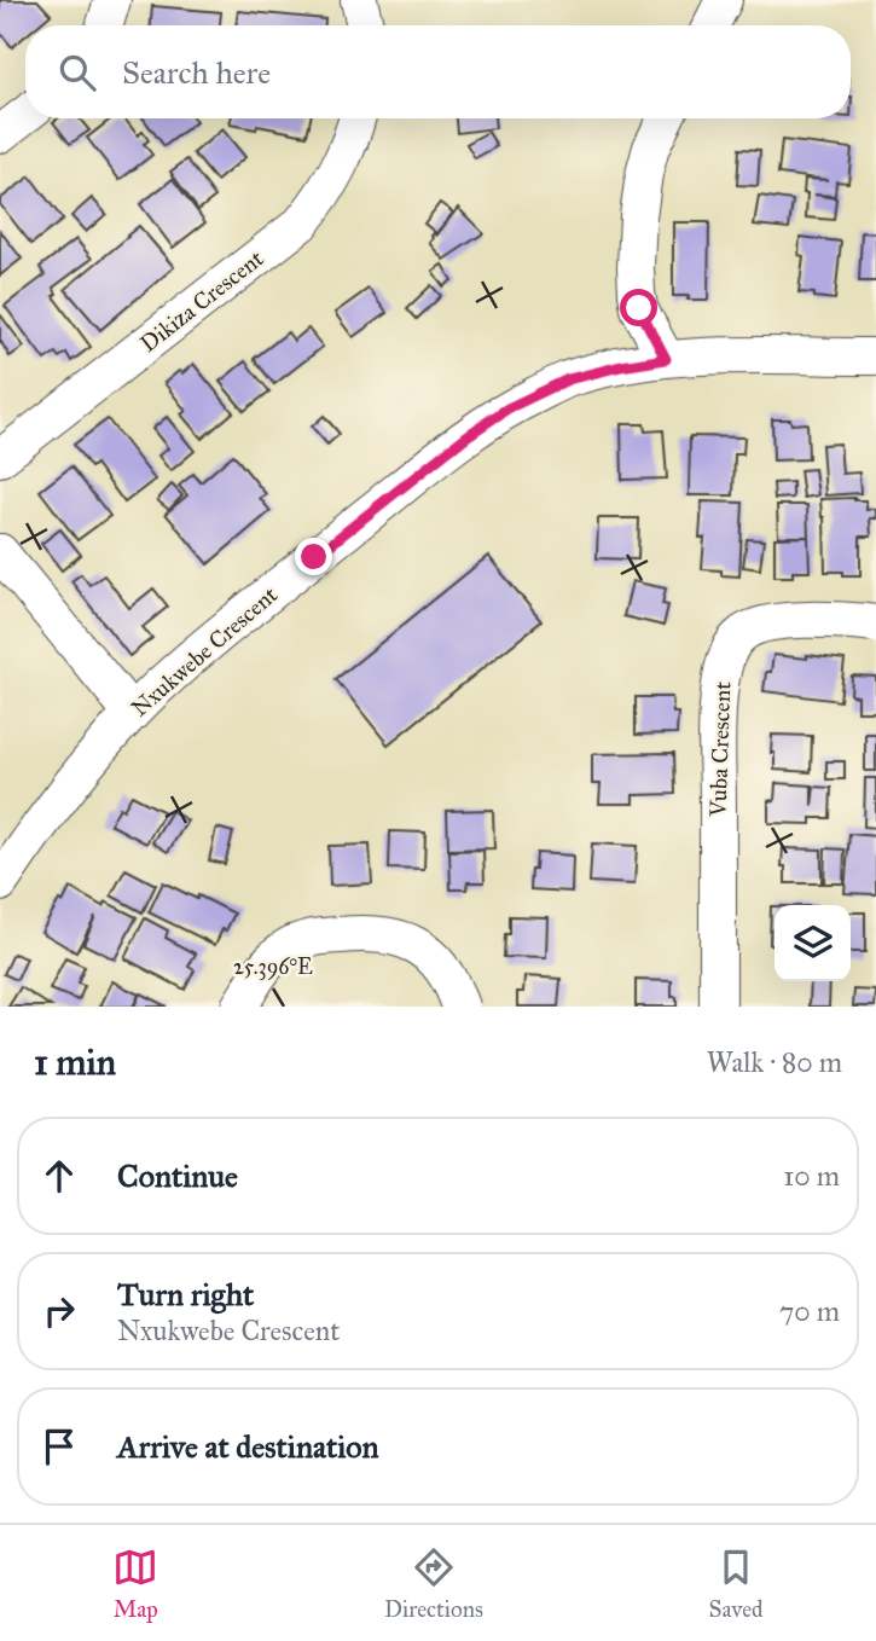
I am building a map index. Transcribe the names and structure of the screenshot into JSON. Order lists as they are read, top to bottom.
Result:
{
  "streets": {
    "street": ["Dikiza Crescent", "Nxukwebe Crescent", "Vuba Crescent"]
  },
  "page": {
    "search": "Search here",
    "heading": ["1 min", "Walk · 80 m"],
    "list": [
      ["Continue", "10 m"],
      ["Turn right", "Nxukwebe Crescent", "70 m"],
      "Arrive at destination"
    ],
    "nav": ["Map", "Directions", "Saved"]
  },
  "coordinates": ["25.396°E"]
}
